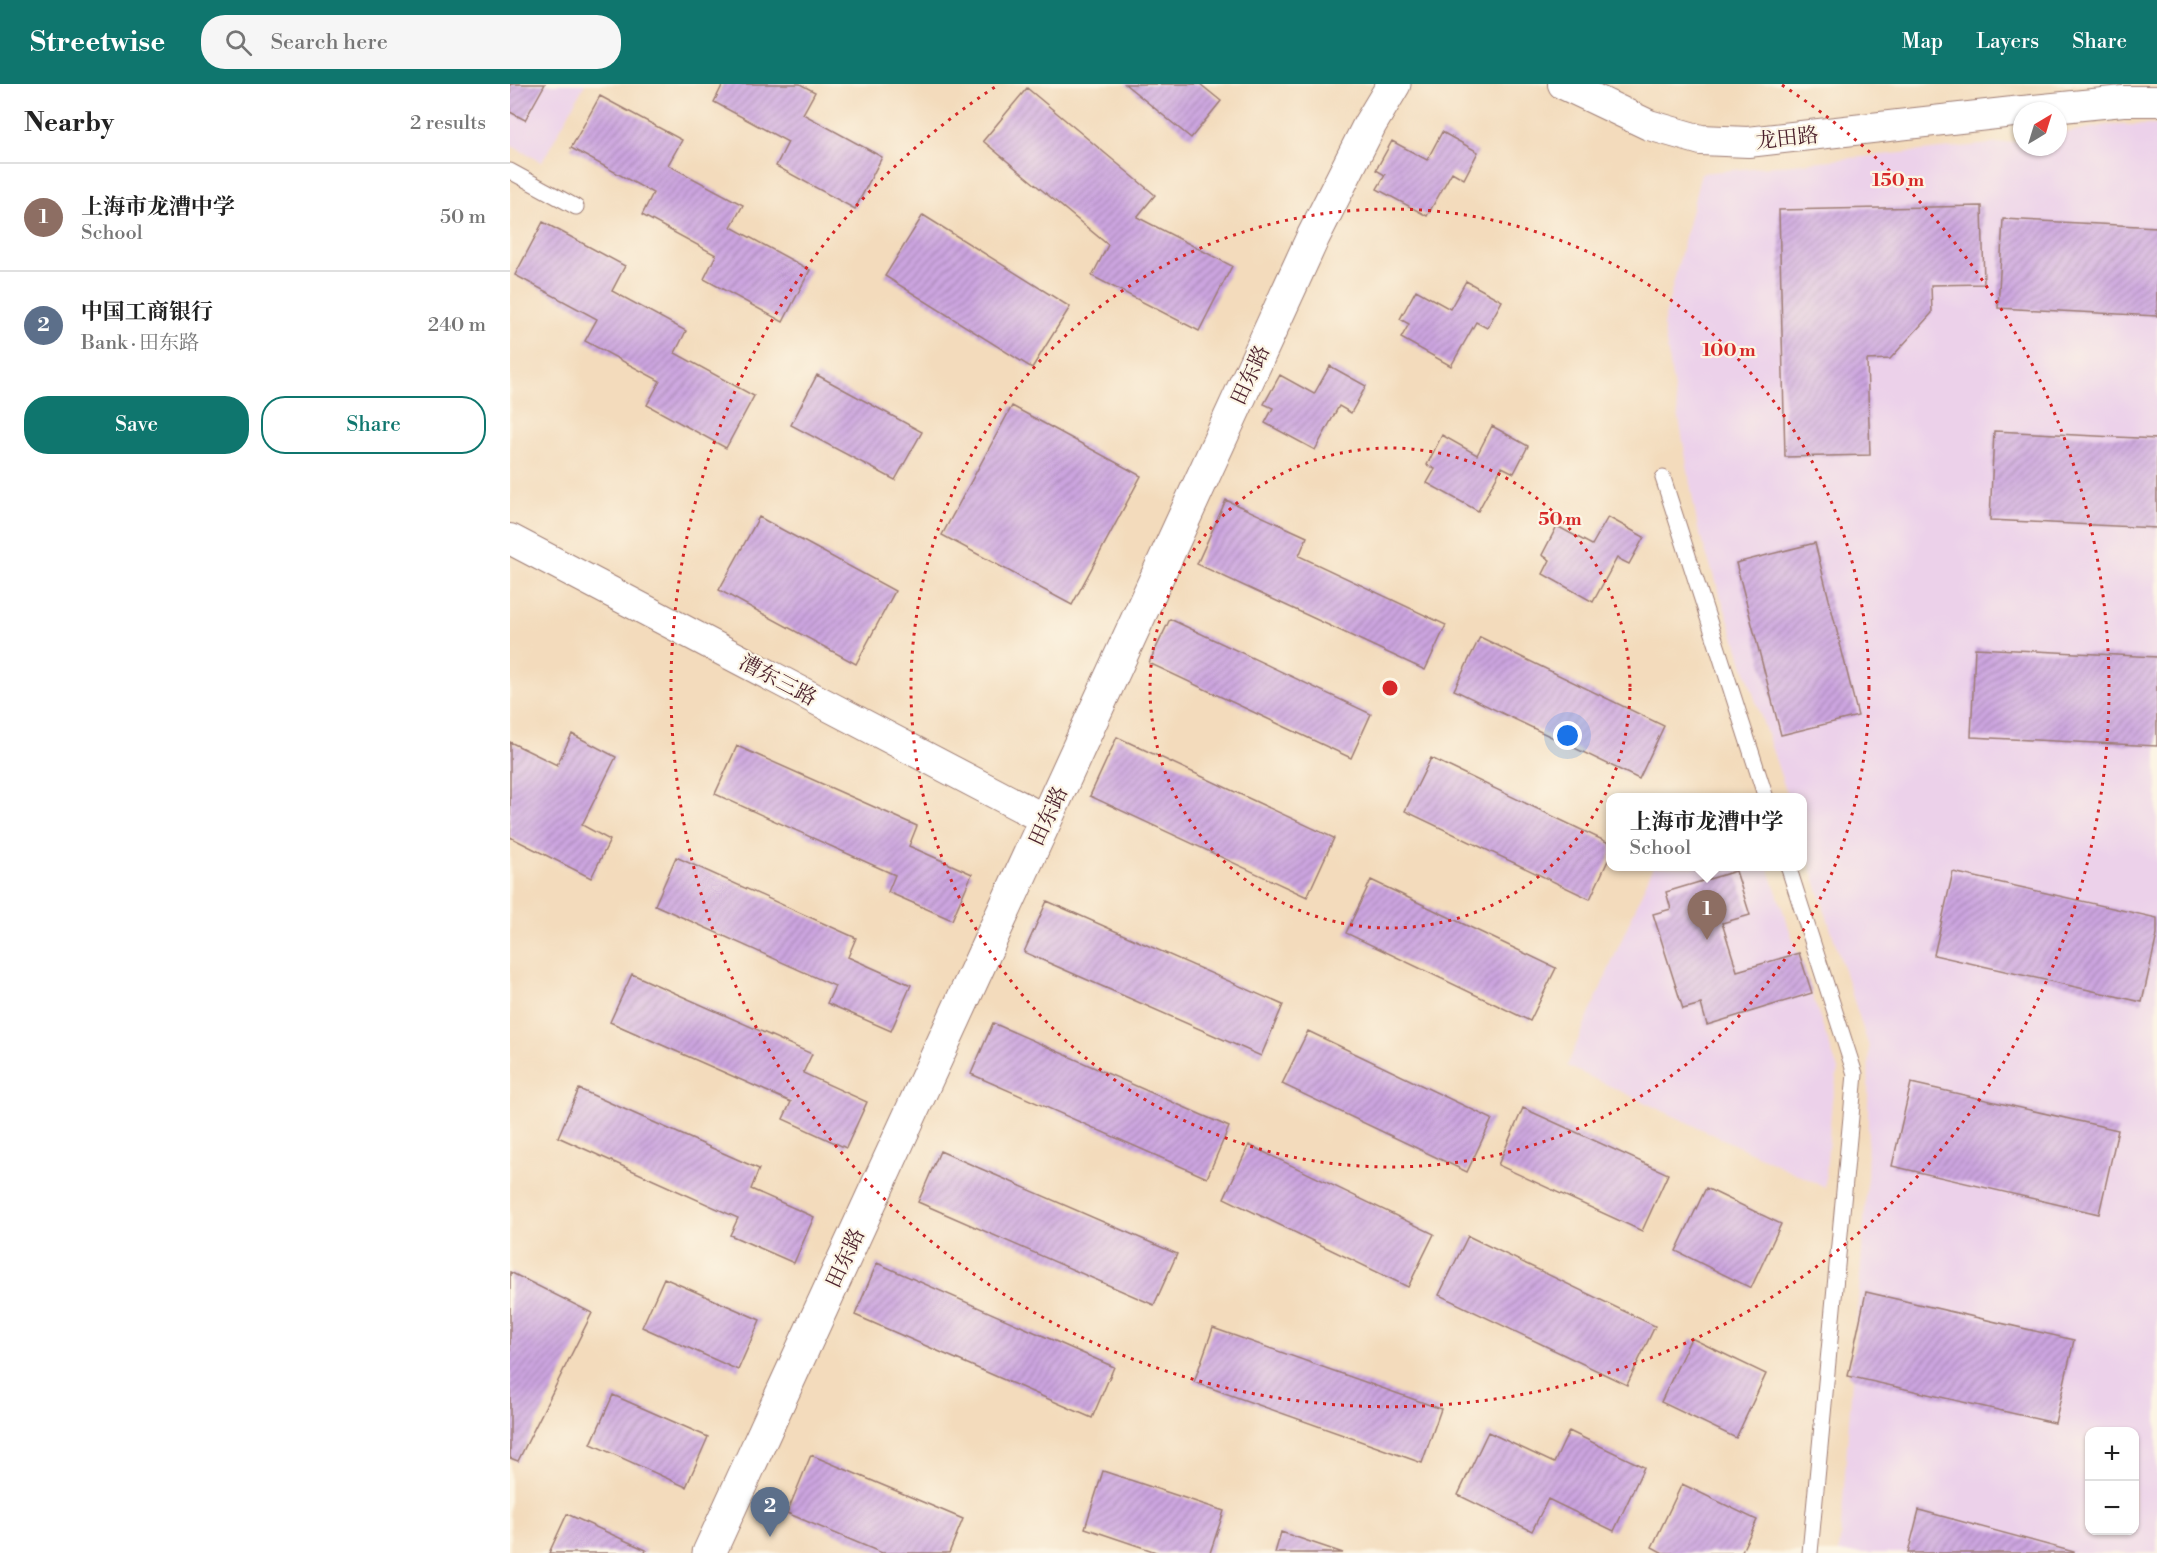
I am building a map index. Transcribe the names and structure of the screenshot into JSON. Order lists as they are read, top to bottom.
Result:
{
  "streets": {
    "street": ["龙田路", "田东路", "漕东三路"]
  },
  "crossings": [
    ["田东路", "漕东三路"]
  ],
  "north": "top right",
  "page": {
    "header": "Streetwise",
    "search": "Search here",
    "nav": ["Map", "Layers", "Share"],
    "heading": ["Nearby", "2 results"],
    "list": [
      {
        "mark": "1",
        "name": "上海市龙漕中学",
        "note": "School",
        "value": "50 m"
      },
      {
        "mark": "2",
        "name": "中国工商银行",
        "note": "Bank · 田东路",
        "value": "240 m"
      }
    ],
    "buttons": ["Save", "Share"],
    "popup": ["上海市龙漕中学", "School"],
    "pins": ["1", "2"],
    "map_buttons": ["+", "−"]
  },
  "rings": ["150 m", "100 m", "50 m"]
}
